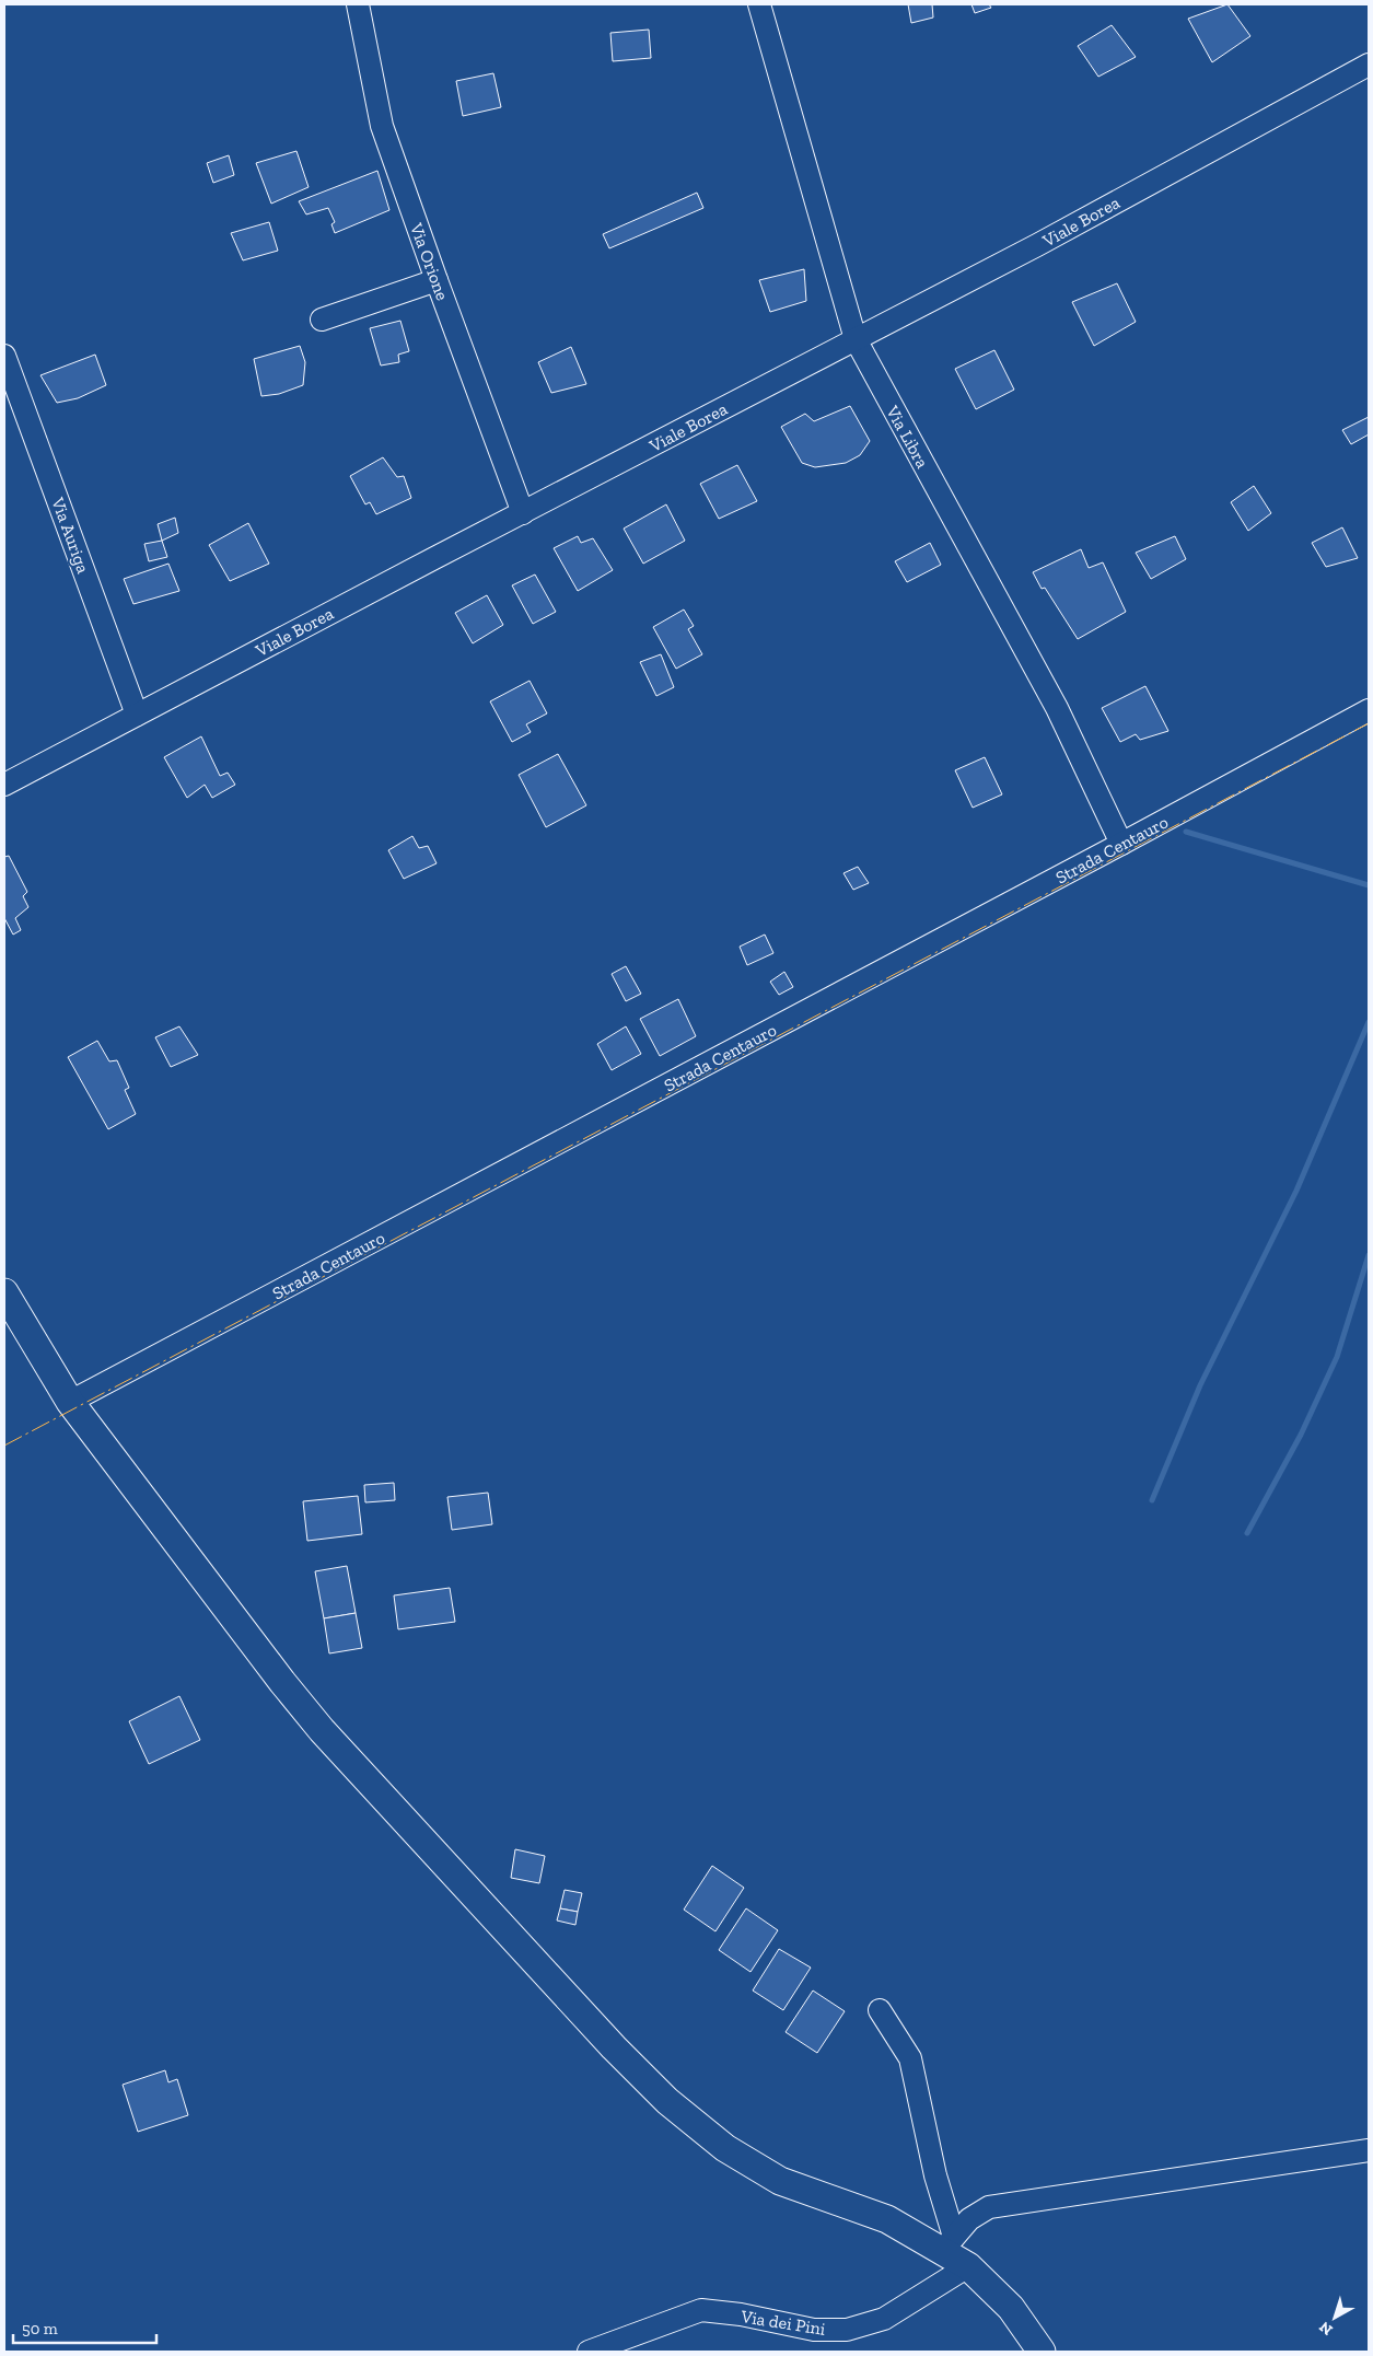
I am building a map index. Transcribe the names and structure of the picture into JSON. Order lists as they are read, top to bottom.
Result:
{
  "streets": {
    "street": [
      "Viale Borea",
      "Via Orione",
      "Via Libra",
      "Via Auriga",
      "Strada Centauro",
      "Via dei Pini"
    ]
  },
  "crossings": [
    ["Viale Borea", "Via Orione"],
    ["Viale Borea", "Via Libra"],
    ["Viale Borea", "Via Auriga"],
    ["Via Libra", "Strada Centauro"]
  ],
  "scale_bar": "50 m",
  "north": "bottom left"
}
